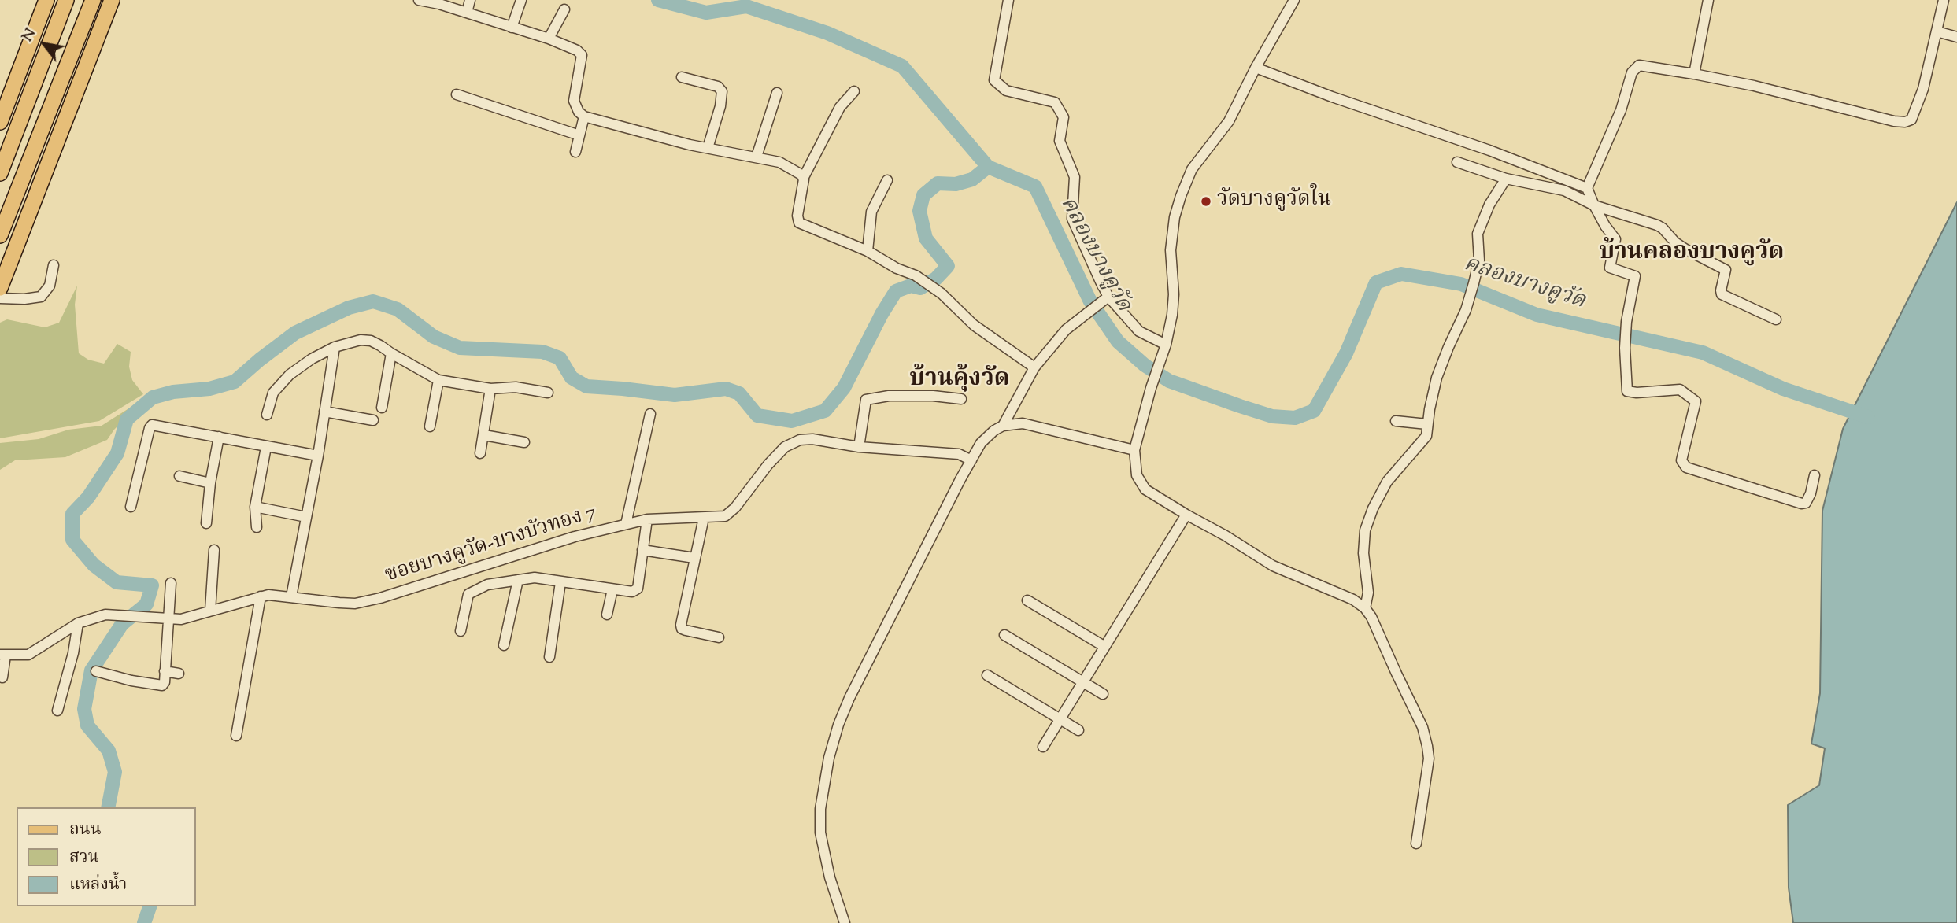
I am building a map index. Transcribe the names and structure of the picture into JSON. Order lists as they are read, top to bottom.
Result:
{
  "streets": {
    "street": ["ซอยบางคูวัด-บางบัวทอง 7"]
  },
  "districts": ["บ้านคลองบางคูวัด", "บ้านคุ้งวัด"],
  "water": ["คลองบางคูวัด"],
  "places": ["วัดบางคูวัดใน"],
  "legend": ["ถนน", "สวน", "แหล่งน้ำ"],
  "north": "top left"
}
